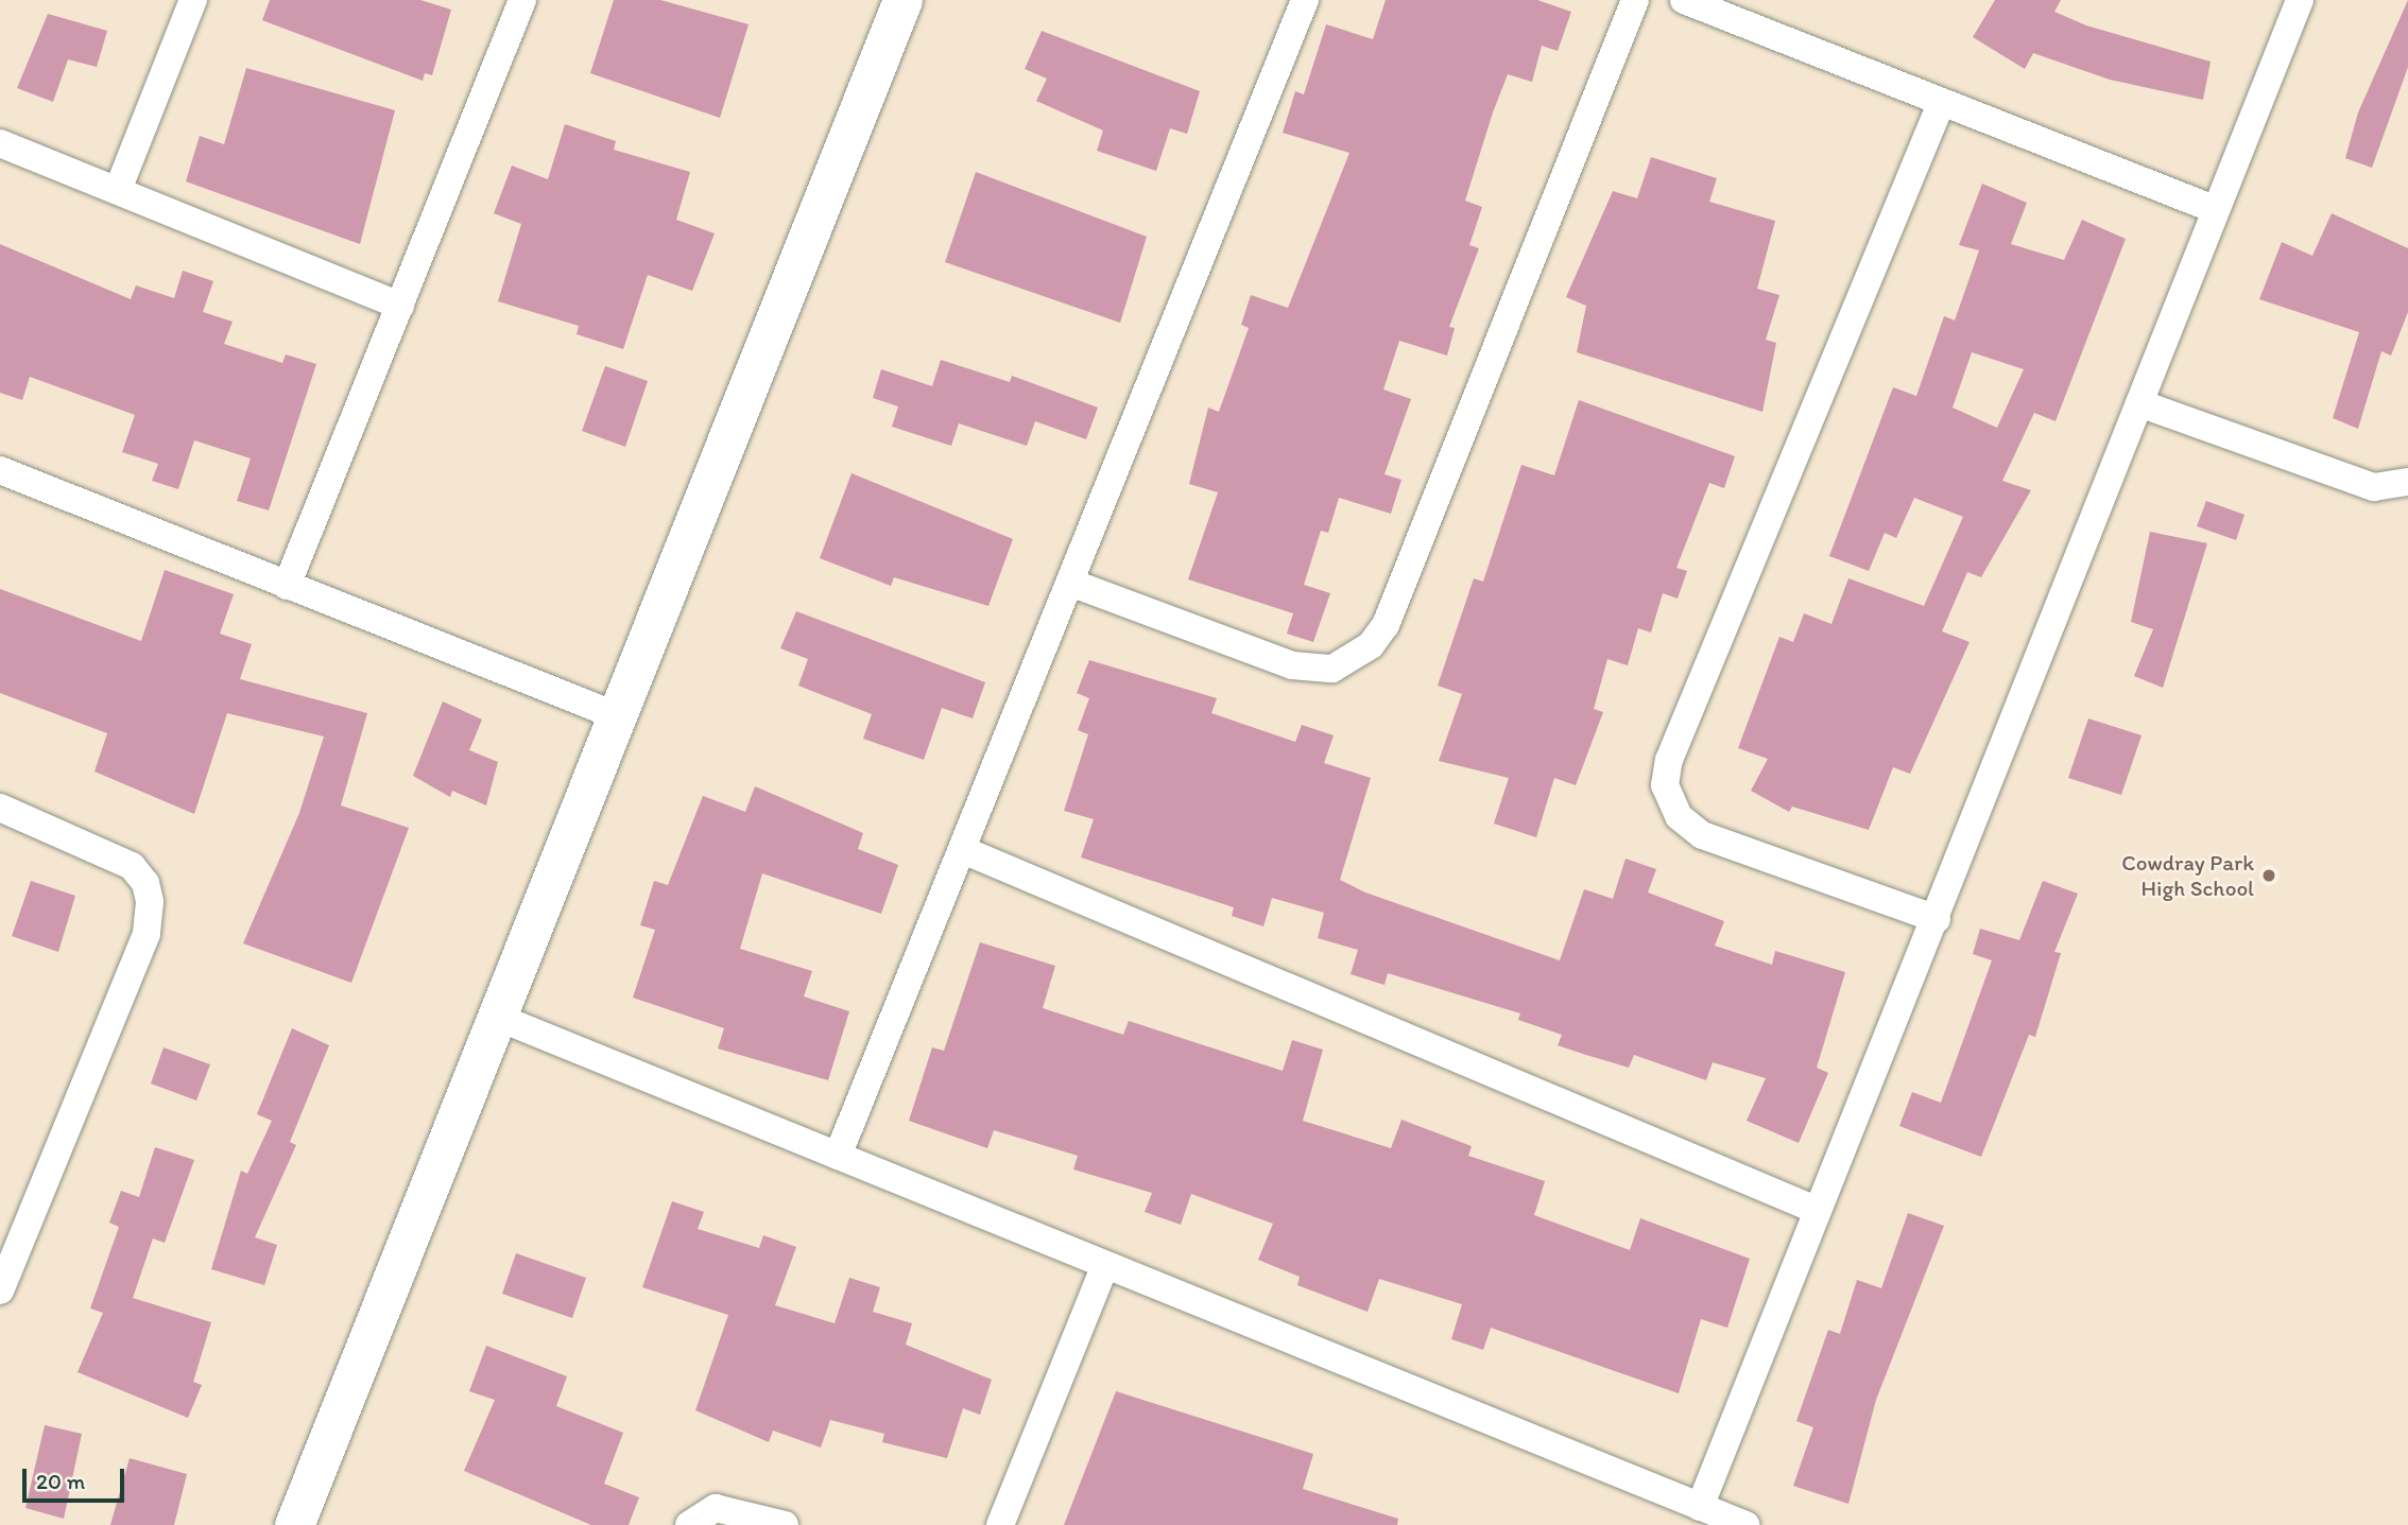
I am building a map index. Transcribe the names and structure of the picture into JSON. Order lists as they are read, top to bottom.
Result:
{
  "places": ["Cowdray Park High School"],
  "scale_bar": "20 m"
}
